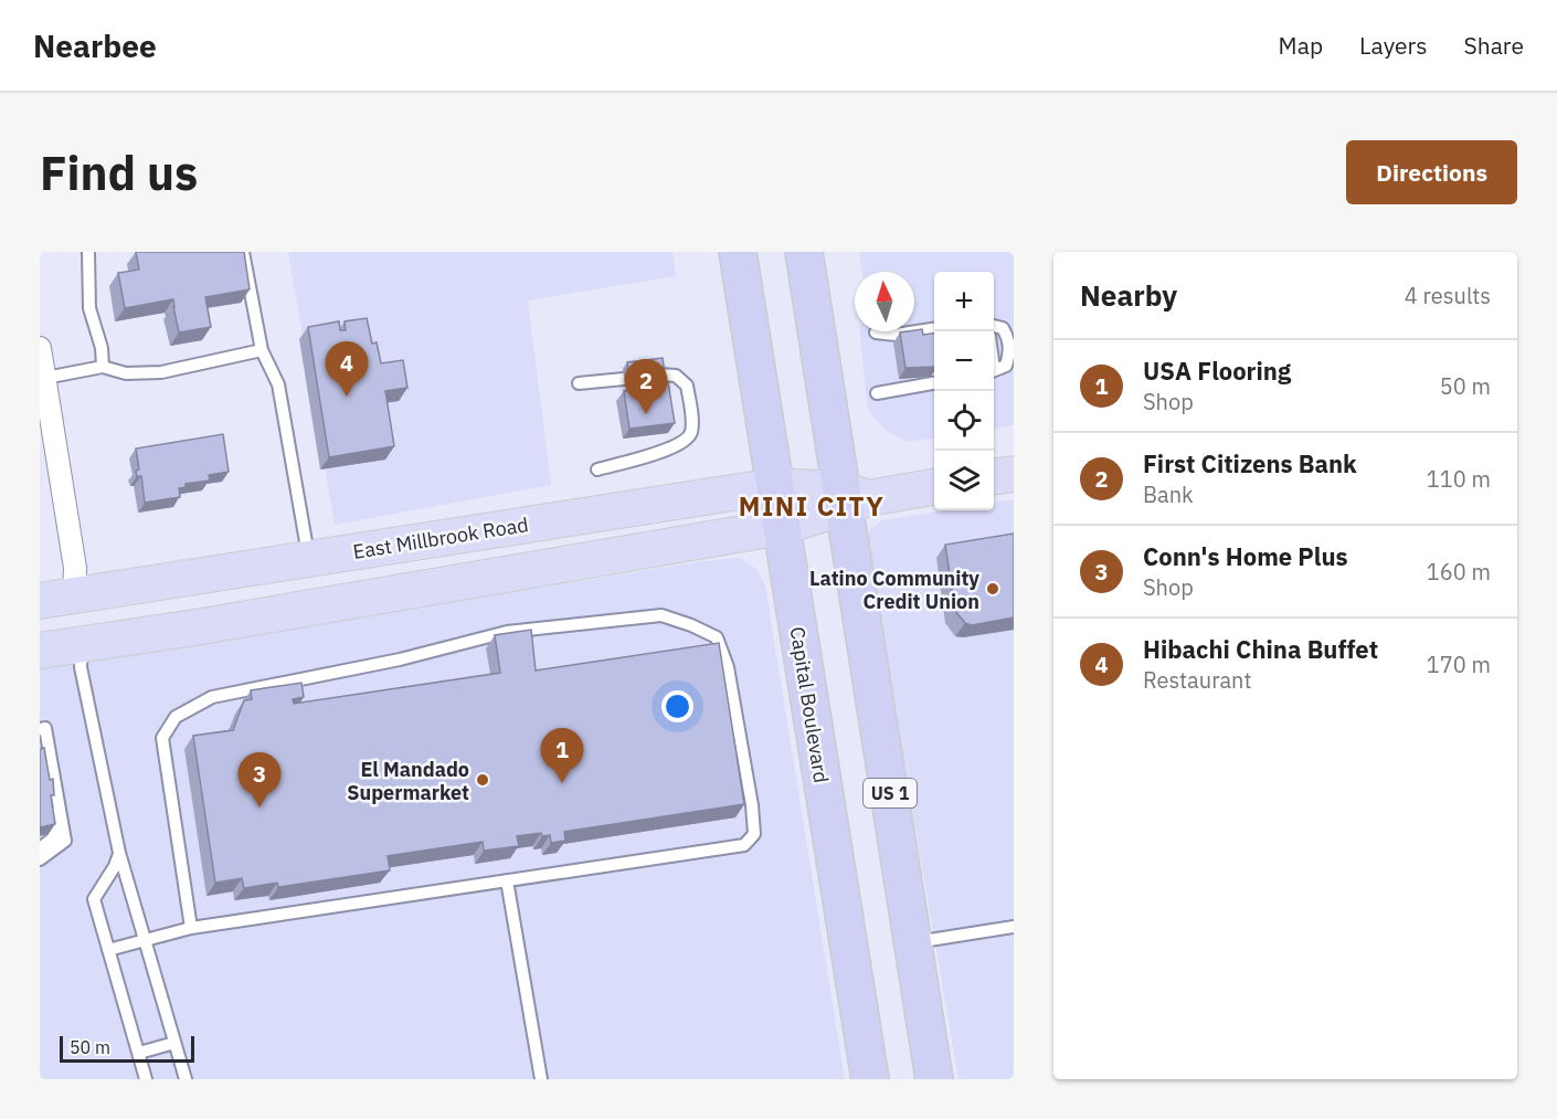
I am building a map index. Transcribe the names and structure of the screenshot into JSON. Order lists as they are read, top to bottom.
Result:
{
  "streets": {
    "highway": ["Capital Boulevard", "US 1"],
    "main road": ["East Millbrook Road"]
  },
  "crossings": [
    ["East Millbrook Road", "Capital Boulevard"],
    ["East Millbrook Road", "US 1"]
  ],
  "districts": ["MINI CITY"],
  "places": ["Latino Community Credit Union", "El Mandado Supermarket"],
  "scale_bar": "50 m",
  "north": "top",
  "page": {
    "header": "Nearbee",
    "nav": ["Map", "Layers", "Share"],
    "buttons": "Directions",
    "title": "Find us",
    "heading": ["Nearby", "4 results"],
    "map_buttons": ["+", "−"],
    "list": [
      {
        "mark": "1",
        "name": "USA Flooring",
        "note": "Shop",
        "value": "50 m"
      },
      {
        "mark": "2",
        "name": "First Citizens Bank",
        "note": "Bank",
        "value": "110 m"
      },
      {
        "mark": "3",
        "name": "Conn's Home Plus",
        "note": "Shop",
        "value": "160 m"
      },
      {
        "mark": "4",
        "name": "Hibachi China Buffet",
        "note": "Restaurant",
        "value": "170 m"
      }
    ],
    "pins": [
      "4",
      "2",
      "1",
      "3"
    ],
    "scale": "50 m"
  }
}
